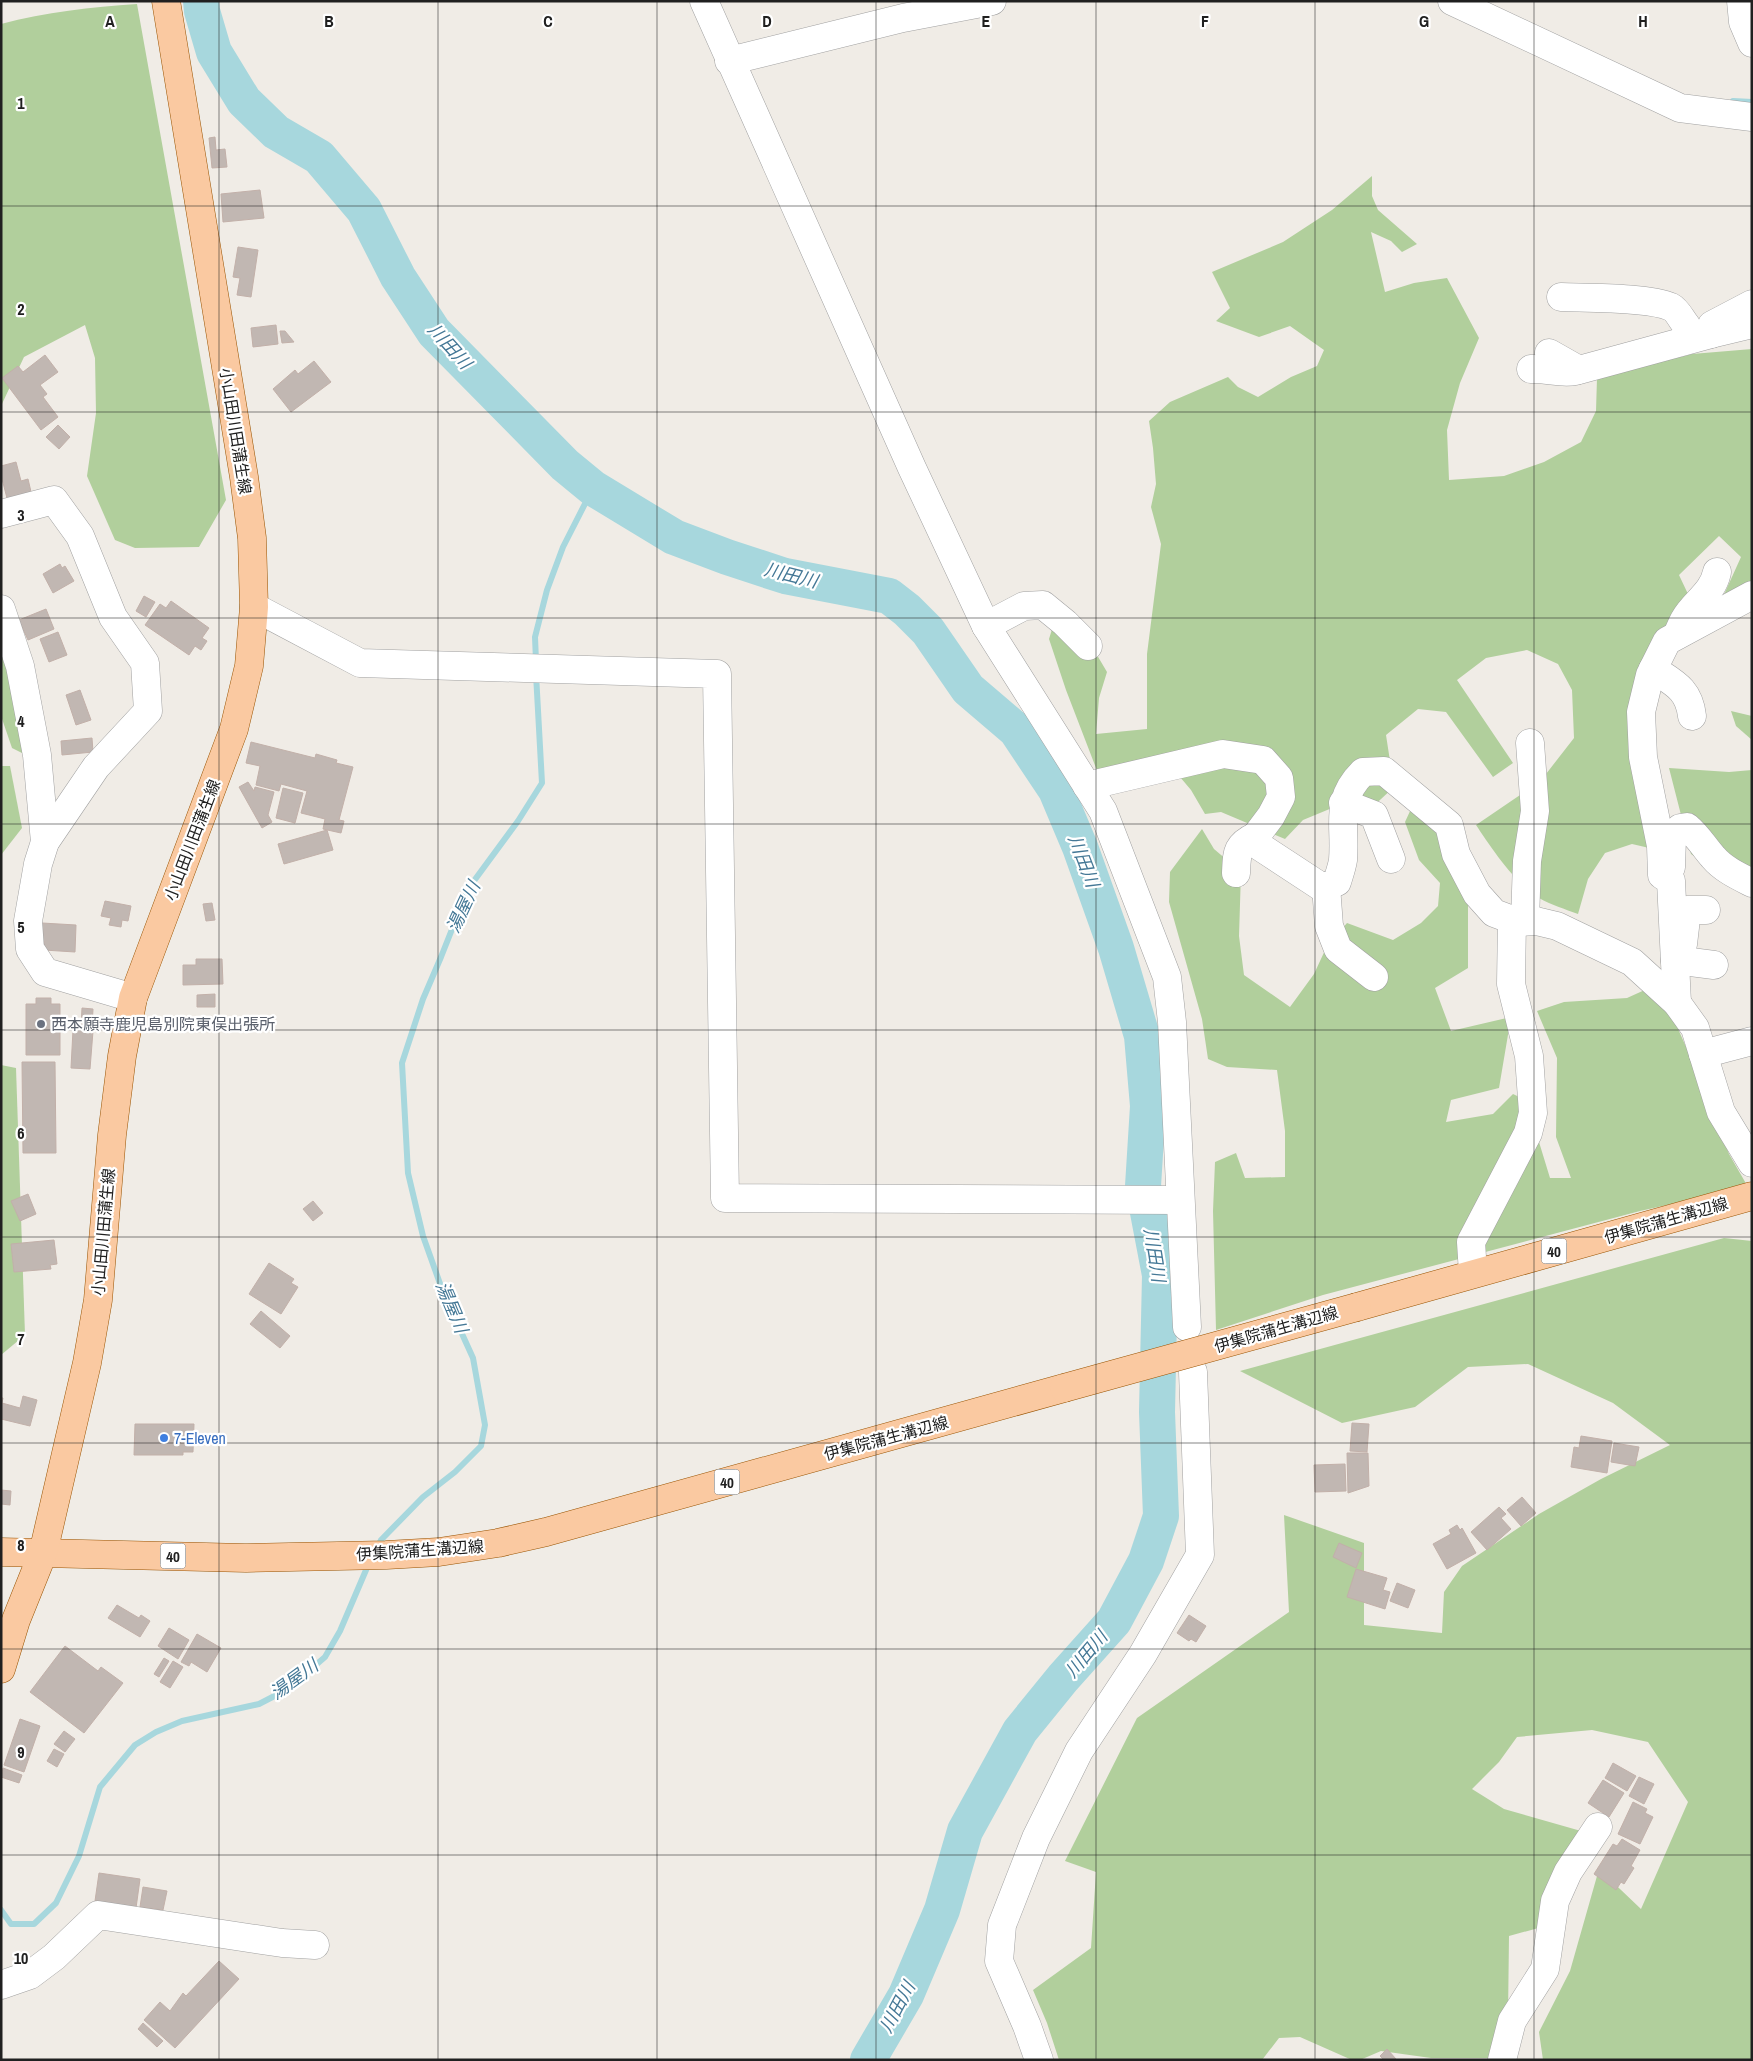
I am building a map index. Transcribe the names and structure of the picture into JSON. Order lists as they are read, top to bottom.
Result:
{
  "streets": {
    "main road": ["小山田川田蒲生線", "伊集院蒲生溝辺線", "40"]
  },
  "crossings": [
    ["小山田川田蒲生線", "伊集院蒲生溝辺線"]
  ],
  "water": ["川田川", "湯屋川"],
  "places": ["西本願寺鹿児島別院東俣出張所", "7-Eleven"],
  "grid": {
    "columns": [
      "A",
      "B",
      "C",
      "D",
      "E",
      "F",
      "G",
      "H"
    ],
    "rows": [
      "1",
      "2",
      "3",
      "4",
      "5",
      "6",
      "7",
      "8",
      "9",
      "10"
    ]
  }
}
